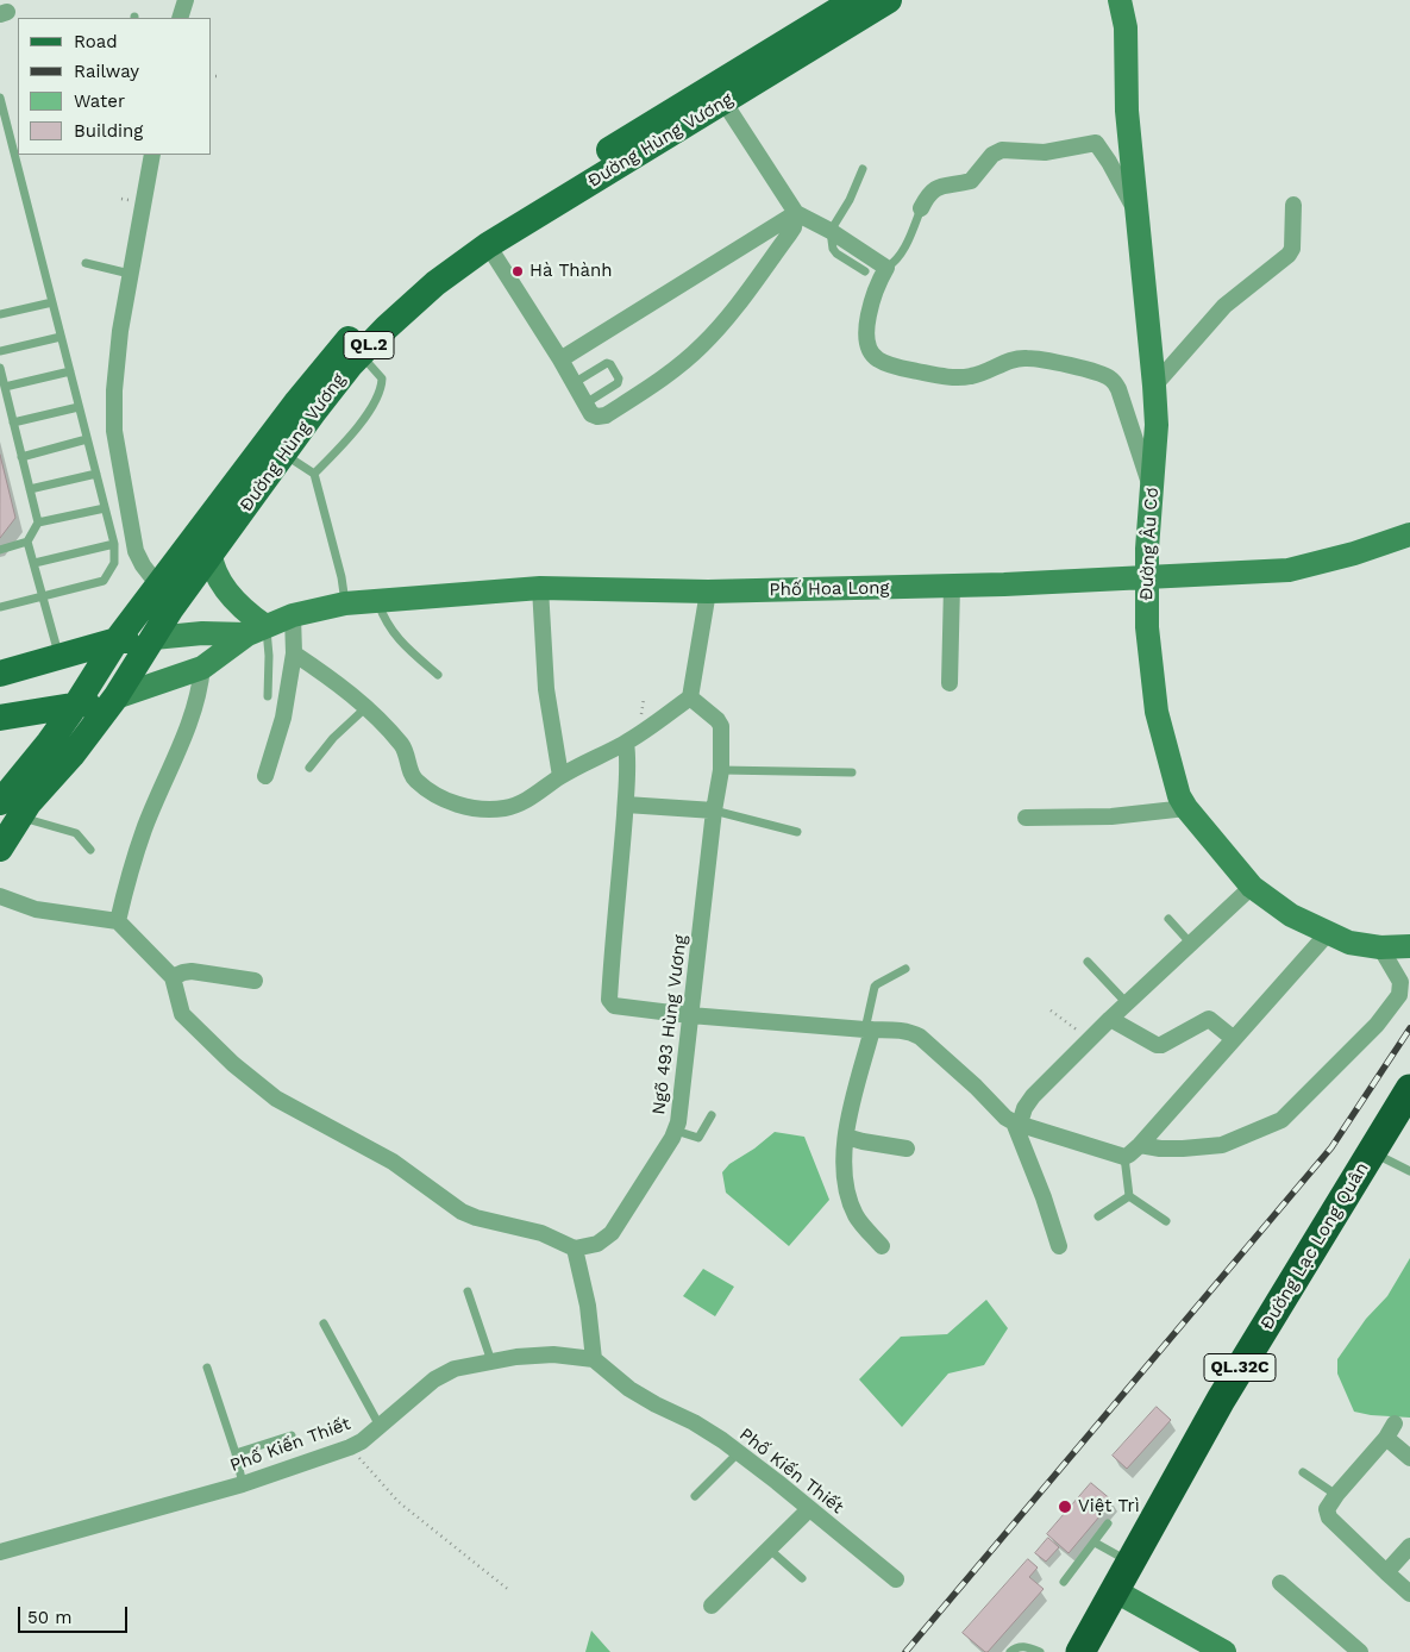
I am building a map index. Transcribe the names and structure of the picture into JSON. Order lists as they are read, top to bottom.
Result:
{
  "streets": {
    "highway": ["Đường Lạc Long Quân", "QL.32C"],
    "main road": ["Đường Hùng Vương", "QL.2"],
    "street": [
      "Đường Âu Cơ",
      "Phố Hoa Long",
      "Ngõ 493 Hùng Vương",
      "Phố Kiến Thiết"
    ]
  },
  "crossings": [
    ["Đường Hùng Vương", "Phố Hoa Long"],
    ["Đường Âu Cơ", "Phố Hoa Long"]
  ],
  "places": ["Hà Thành", "Việt Trì"],
  "legend": [
    "Road",
    "Railway",
    "Water",
    "Building"
  ],
  "scale_bar": "50 m"
}
